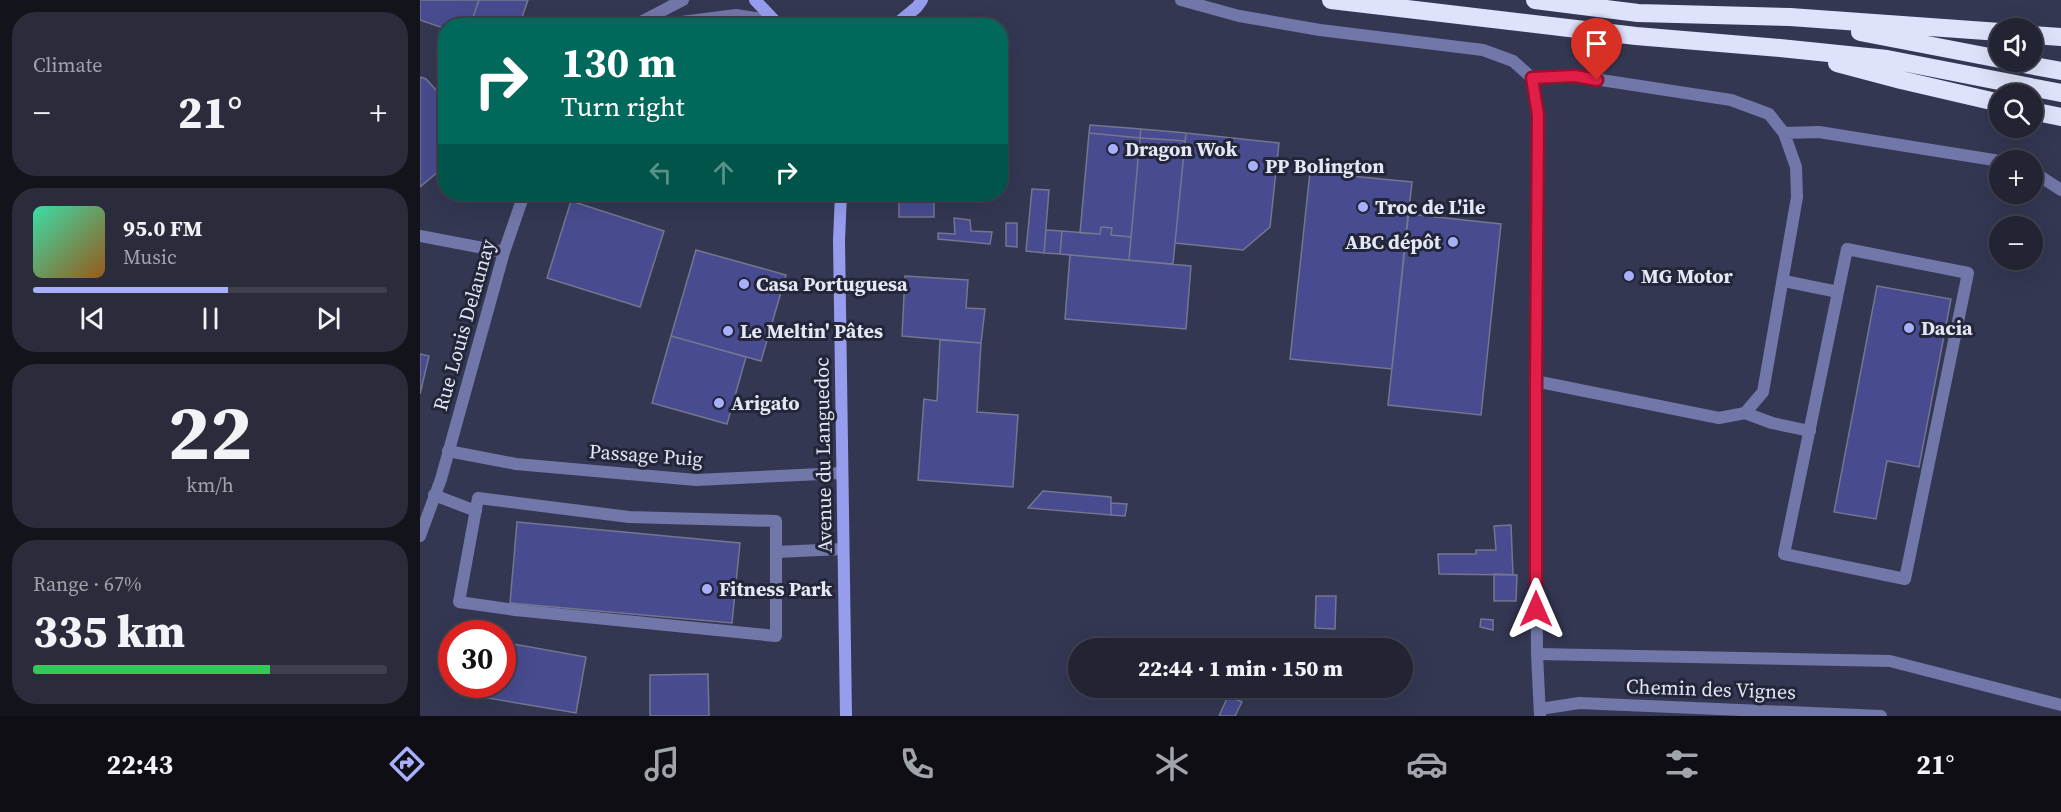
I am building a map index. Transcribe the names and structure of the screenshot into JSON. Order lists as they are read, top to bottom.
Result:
{
  "streets": {
    "main road": ["Avenue du Languedoc"],
    "street": ["Rue Louis Delaunay", "Passage Puig", "Chemin des Vignes"]
  },
  "crossings": [
    ["Rue Louis Delaunay", "Passage Puig"],
    ["Passage Puig", "Avenue du Languedoc"]
  ],
  "places": [
    "Dragon Wok",
    "PP Bolington",
    "Troc de L'ile",
    "ABC dépôt",
    "MG Motor",
    "Casa Portuguesa",
    "Dacia",
    "Le Meltin' Pâtes",
    "Arigato",
    "Fitness Park"
  ],
  "page": {
    "tile": [
      "Climate",
      ["22", "km/h"],
      ["Range · 67%", "335 km"]
    ],
    "map_buttons": ["+", "−"],
    "turn": ["130 m", "Turn right"],
    "heat": ["−", "21°", "+"],
    "song": ["95.0 FM", "Music"],
    "limit": "30",
    "trip": "22:44 · 1 min · 150 m",
    "tabs": ["22:43", "21°"]
  }
}
